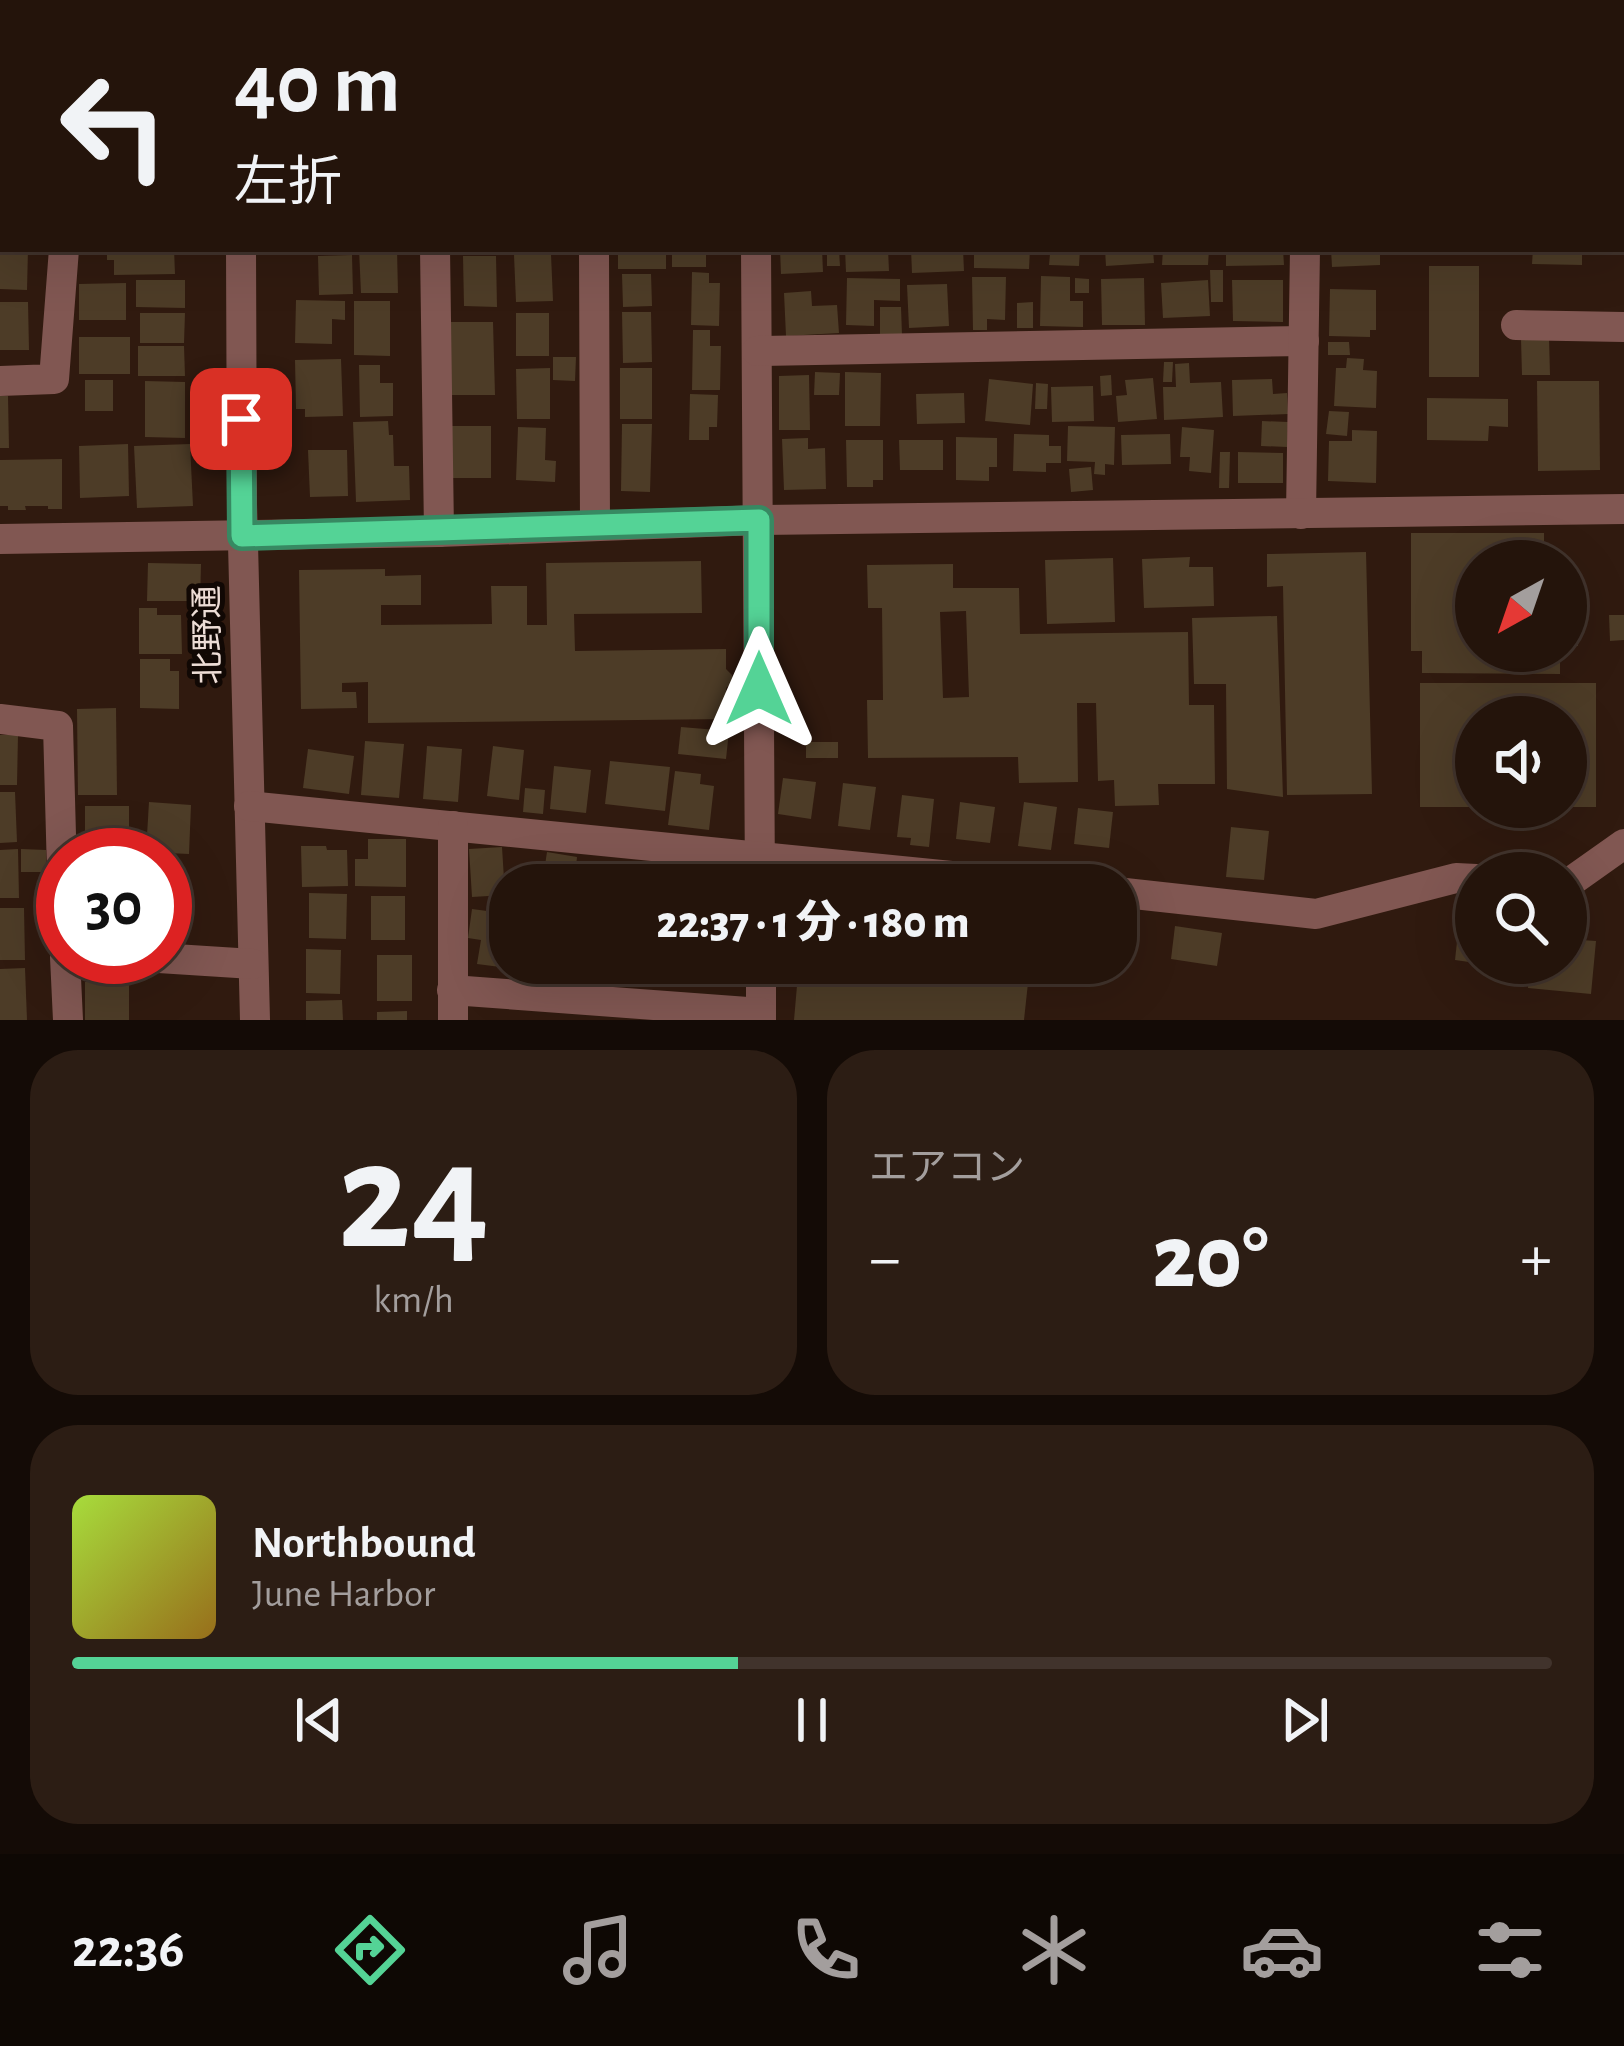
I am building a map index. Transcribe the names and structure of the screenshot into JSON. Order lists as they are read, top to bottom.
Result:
{
  "streets": {
    "street": ["北野通"]
  },
  "north": "bottom left",
  "page": {
    "turn": ["40 m", "左折"],
    "limit": "30",
    "trip": "22:37 · 1 分 · 180 m",
    "tile": [
      ["24", "km/h"],
      "エアコン"
    ],
    "heat": ["−", "20°", "+"],
    "song": ["Northbound", "June Harbor"],
    "tabs": "22:36"
  }
}
